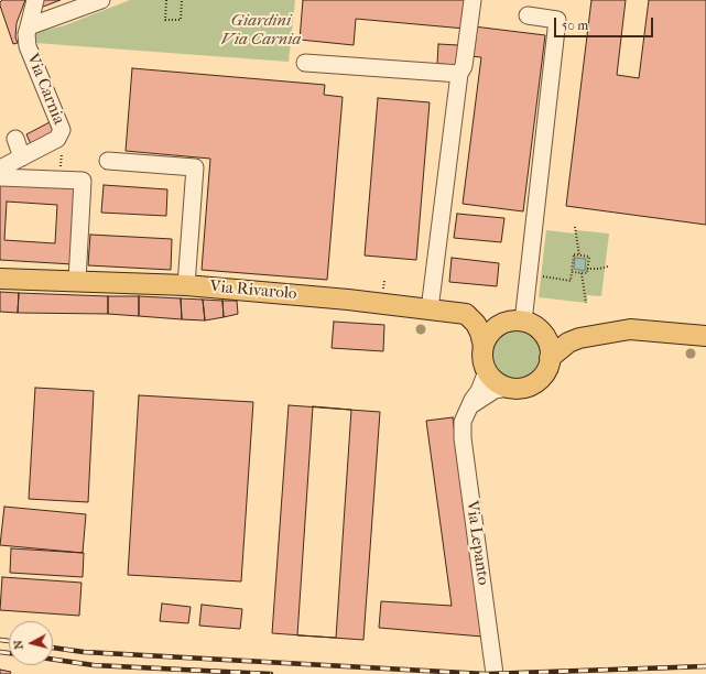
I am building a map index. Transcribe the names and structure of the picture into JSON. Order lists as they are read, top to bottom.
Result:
{
  "streets": {
    "main road": ["Via Rivarolo"],
    "street": ["Via Carnia", "Via Lepanto"]
  },
  "parks": ["Giardini Via Carnia"],
  "scale_bar": "50 m",
  "north": "left"
}
